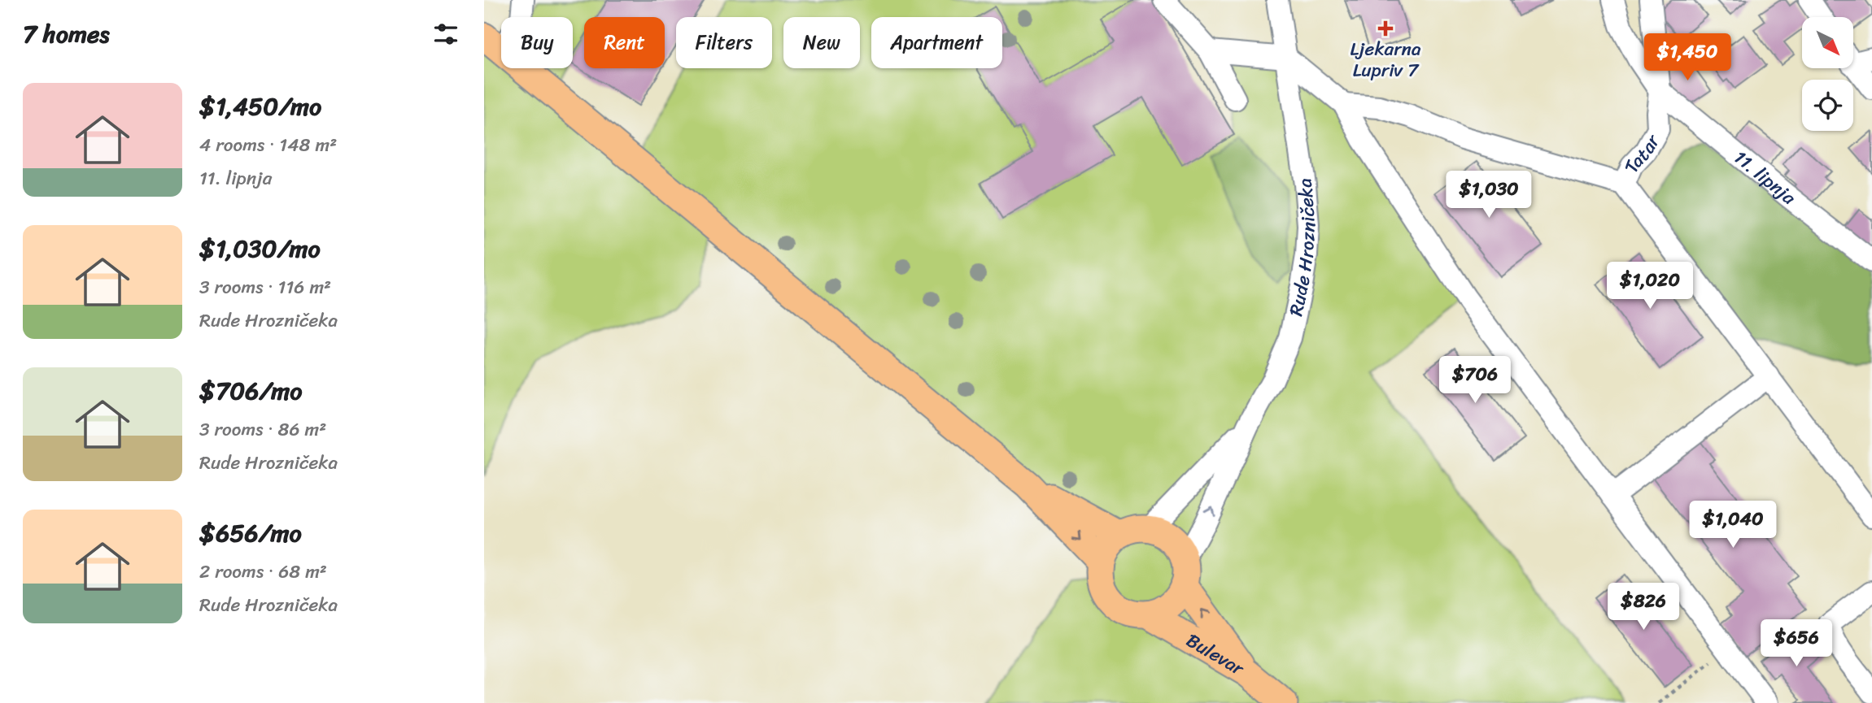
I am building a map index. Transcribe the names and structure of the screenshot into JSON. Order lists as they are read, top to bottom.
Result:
{
  "streets": {
    "main road": ["Bulevar"],
    "street": ["Tatar", "11. lipnja", "Rude Hrozničeka"]
  },
  "crossings": [
    ["Tatar", "11. lipnja"],
    ["Rude Hrozničeka", "Bulevar"]
  ],
  "one_way": ["Bulevar"],
  "places": {
    "health": ["Ljekarna Lupriv 7"]
  },
  "north": "bottom right",
  "page": {
    "heading": "7 homes",
    "chip": [
      "Buy",
      "Rent",
      "Filters",
      "New",
      "Apartment"
    ],
    "price": [
      "$1,450",
      "$1,030",
      "$1,020",
      "$706",
      "$1,040",
      "$826",
      "$656"
    ],
    "list": [
      {
        "name": "$1,450/mo",
        "note": "4 rooms · 148 m² · 11. lipnja"
      },
      {
        "name": "$1,030/mo",
        "note": "3 rooms · 116 m² · Rude Hrozničeka"
      },
      {
        "name": "$706/mo",
        "note": "3 rooms · 86 m² · Rude Hrozničeka"
      },
      {
        "name": "$656/mo",
        "note": "2 rooms · 68 m² · Rude Hrozničeka"
      }
    ]
  }
}
